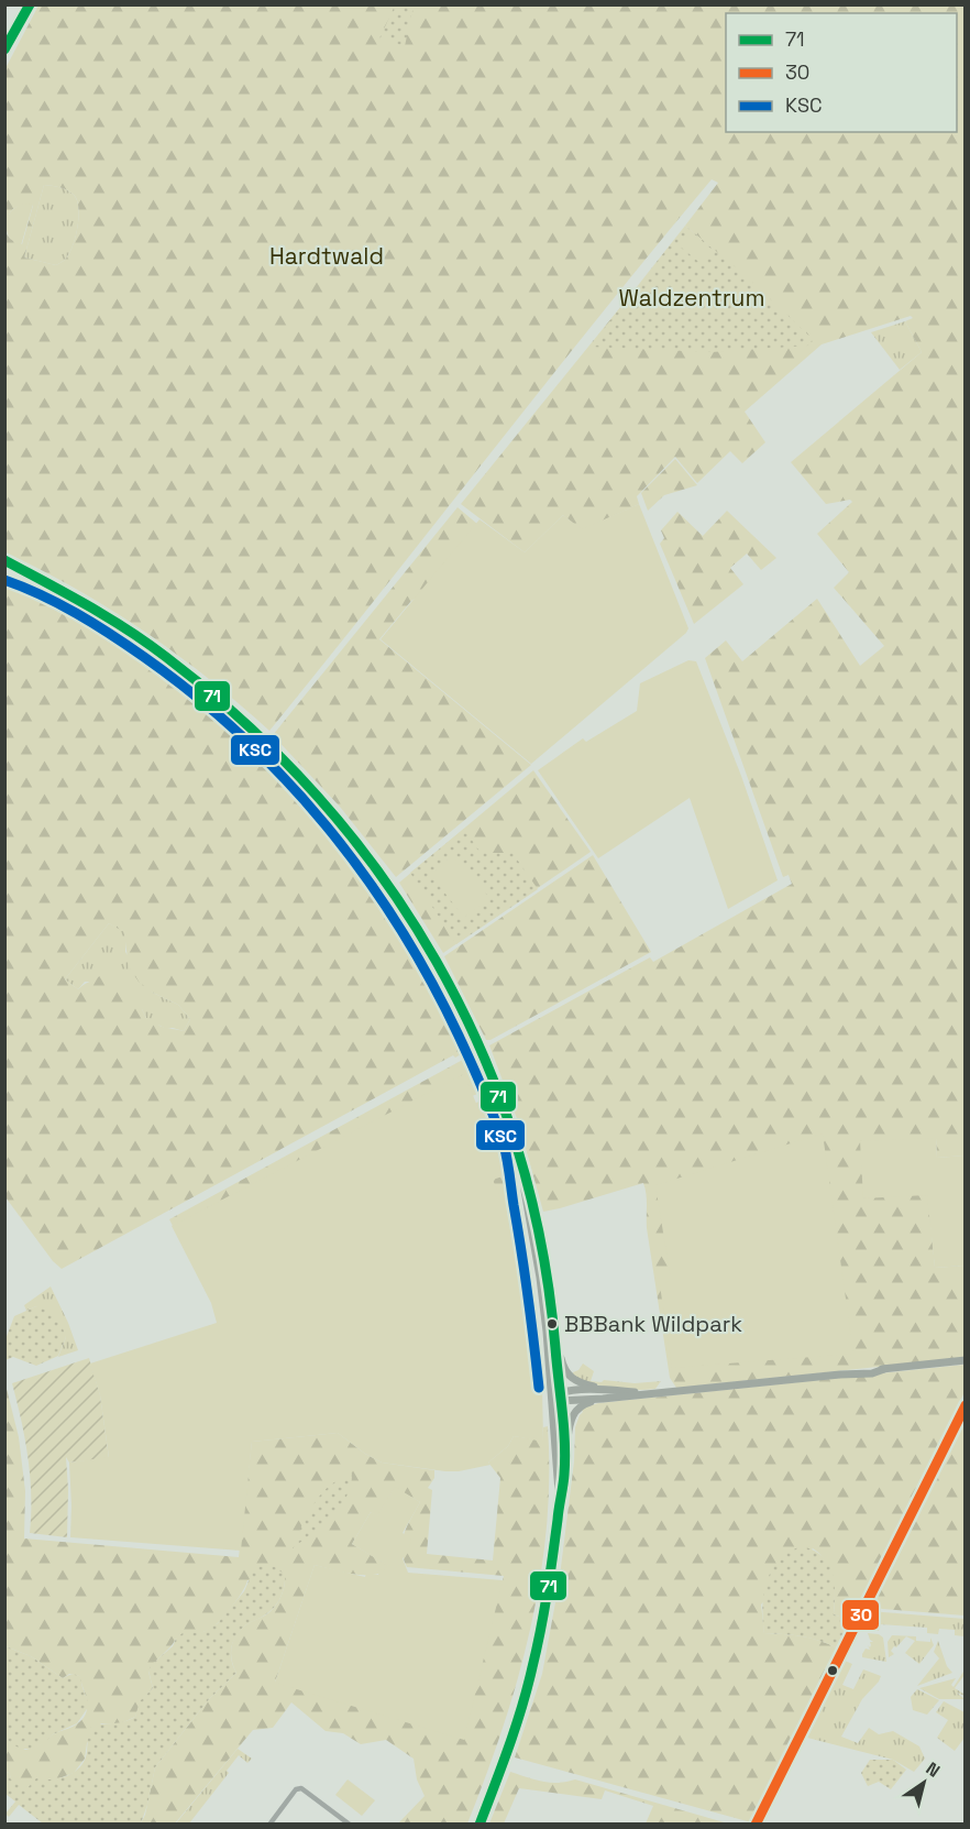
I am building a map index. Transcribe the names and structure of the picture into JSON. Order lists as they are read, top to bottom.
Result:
{
  "parks": ["Hardtwald", "Waldzentrum"],
  "places": ["BBBank Wildpark"],
  "lines": ["transit line 71", "transit line KSC", "transit line 30"],
  "legend": ["71", "30", "KSC"],
  "north": "top right"
}
